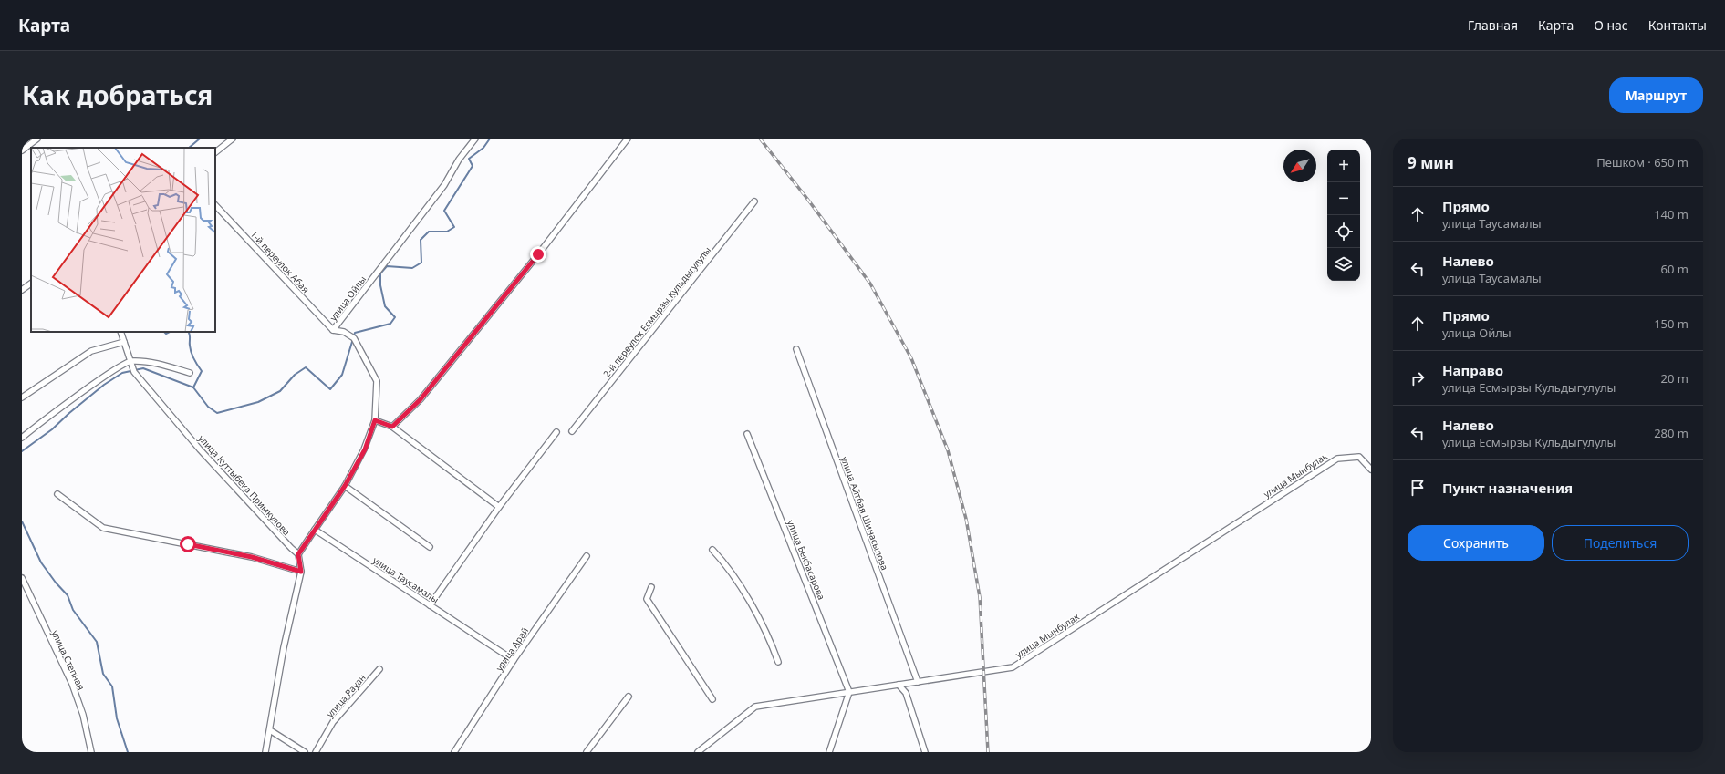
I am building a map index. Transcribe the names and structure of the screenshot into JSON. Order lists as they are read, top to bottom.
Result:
{
  "streets": {
    "street": [
      "1-й переулок Абая",
      "улица Ойлы",
      "2-й переулок Есмырзы Кульдыгулулы",
      "улица Мынбулак",
      "улица Куттыбека Примкулова",
      "улица Айтбая Шинасылова",
      "улица Бекбасарова",
      "улица Таусамалы",
      "улица Арай",
      "улица Степная",
      "улица Рауан"
    ]
  },
  "crossings": [
    ["1-й переулок Абая", "улица Ойлы"],
    ["улица Ойлы", "улица Таусамалы"],
    ["улица Мынбулак", "улица Айтбая Шинасылова"],
    ["улица Мынбулак", "улица Бекбасарова"],
    ["улица Таусамалы", "улица Арай"]
  ],
  "north": "bottom left",
  "page": {
    "header": "Карта",
    "nav": [
      "Главная",
      "Карта",
      "О нас",
      "Контакты"
    ],
    "title": "Как добраться",
    "buttons": [
      "Маршрут",
      ["Сохранить", "Поделиться"]
    ],
    "heading": ["9 мин", "Пешком · 650 m"],
    "map_buttons": ["+", "−"],
    "list": [
      ["Прямо", "улица Таусамалы", "140 m"],
      ["Налево", "улица Таусамалы", "60 m"],
      ["Прямо", "улица Ойлы", "150 m"],
      ["Направо", "улица Есмырзы Кульдыгулулы", "20 m"],
      ["Налево", "улица Есмырзы Кульдыгулулы", "280 m"],
      "Пункт назначения"
    ]
  }
}
